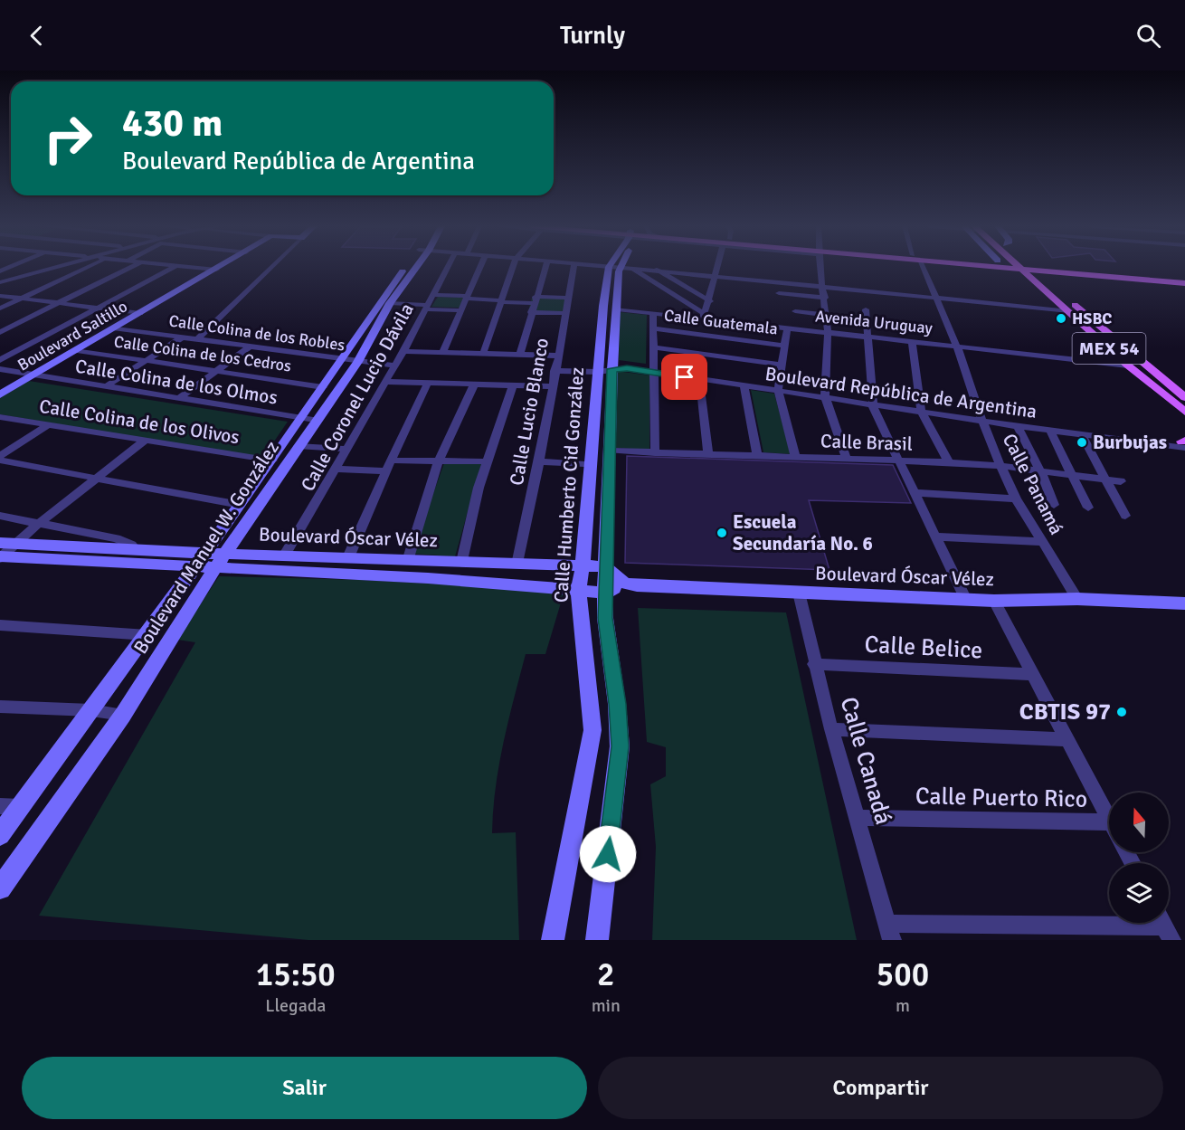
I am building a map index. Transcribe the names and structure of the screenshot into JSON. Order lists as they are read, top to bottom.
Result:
{
  "streets": {
    "main road": ["MEX 54"],
    "street": [
      "Calle Guatemala",
      "Avenida Uruguay",
      "Calle Colina de los Robles",
      "Boulevard Saltillo",
      "Calle Colina de los Cedros",
      "Calle Colina de los Olmos",
      "Boulevard República de Argentina",
      "Calle Coronel Lucio Dávila",
      "Calle Lucio Blanco",
      "Calle Colina de los Olivos",
      "Calle Brasil",
      "Calle Panamá",
      "Calle Humberto Cid González",
      "Boulevard Óscar Vélez",
      "Boulevard Manuel W. González",
      "Calle Belice",
      "Calle Canadá",
      "Calle Puerto Rico"
    ]
  },
  "crossings": [
    ["Avenida Uruguay", "MEX 54"],
    ["Avenida Uruguay", "Calle Panamá"],
    ["Avenida Uruguay", "Calle Humberto Cid González"],
    ["Calle Colina de los Robles", "Boulevard Saltillo"],
    ["Calle Colina de los Robles", "Calle Coronel Lucio Dávila"],
    ["Calle Colina de los Robles", "Boulevard Manuel W. González"],
    ["Boulevard Saltillo", "Calle Colina de los Cedros"],
    ["Boulevard Saltillo", "Calle Colina de los Olmos"],
    ["Calle Colina de los Cedros", "Boulevard Manuel W. González"],
    ["Calle Colina de los Olmos", "Boulevard Manuel W. González"],
    ["Boulevard República de Argentina", "Calle Coronel Lucio Dávila"],
    ["Boulevard República de Argentina", "Calle Lucio Blanco"],
    ["Boulevard República de Argentina", "Calle Panamá"],
    ["Boulevard República de Argentina", "Calle Humberto Cid González"],
    ["Calle Coronel Lucio Dávila", "Boulevard Óscar Vélez"],
    ["Calle Lucio Blanco", "Boulevard Óscar Vélez"],
    ["Calle Colina de los Olivos", "Boulevard Manuel W. González"],
    ["Calle Brasil", "Calle Panamá"],
    ["Calle Brasil", "Calle Humberto Cid González"],
    ["Calle Panamá", "Boulevard Óscar Vélez"],
    ["Calle Humberto Cid González", "Boulevard Óscar Vélez"],
    ["Boulevard Óscar Vélez", "Boulevard Manuel W. González"],
    ["Boulevard Óscar Vélez", "Calle Canadá"],
    ["Calle Belice", "Calle Canadá"],
    ["Calle Canadá", "Calle Puerto Rico"]
  ],
  "places": [
    "HSBC",
    "Burbujas",
    "Escuela Secundaría No. 6",
    "CBTIS 97"
  ],
  "north": "top",
  "page": {
    "header": "Turnly",
    "turn": ["430 m", "Boulevard República de Argentina"],
    "eta": [
      "15:50",
      "Llegada",
      "2",
      "min",
      "500",
      "m"
    ],
    "buttons": ["Salir", "Compartir"]
  }
}
